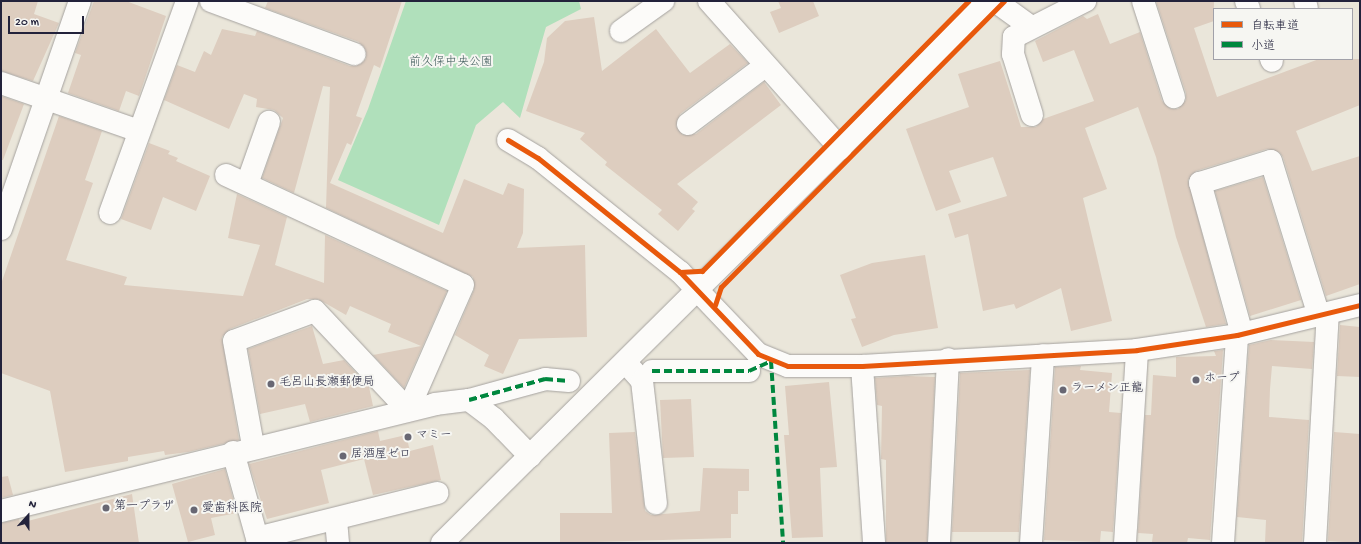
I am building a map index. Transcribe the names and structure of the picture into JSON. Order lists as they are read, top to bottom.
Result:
{
  "parks": ["前久保中央公園"],
  "places": [
    "ホープ",
    "毛呂山長瀬郵便局",
    "ラーメン正龍",
    "マミー",
    "居酒屋ゼロ",
    "第一プラザ",
    "愛歯科医院"
  ],
  "legend": ["自転車道", "小道"],
  "scale_bar": "20 m",
  "north": "top"
}
